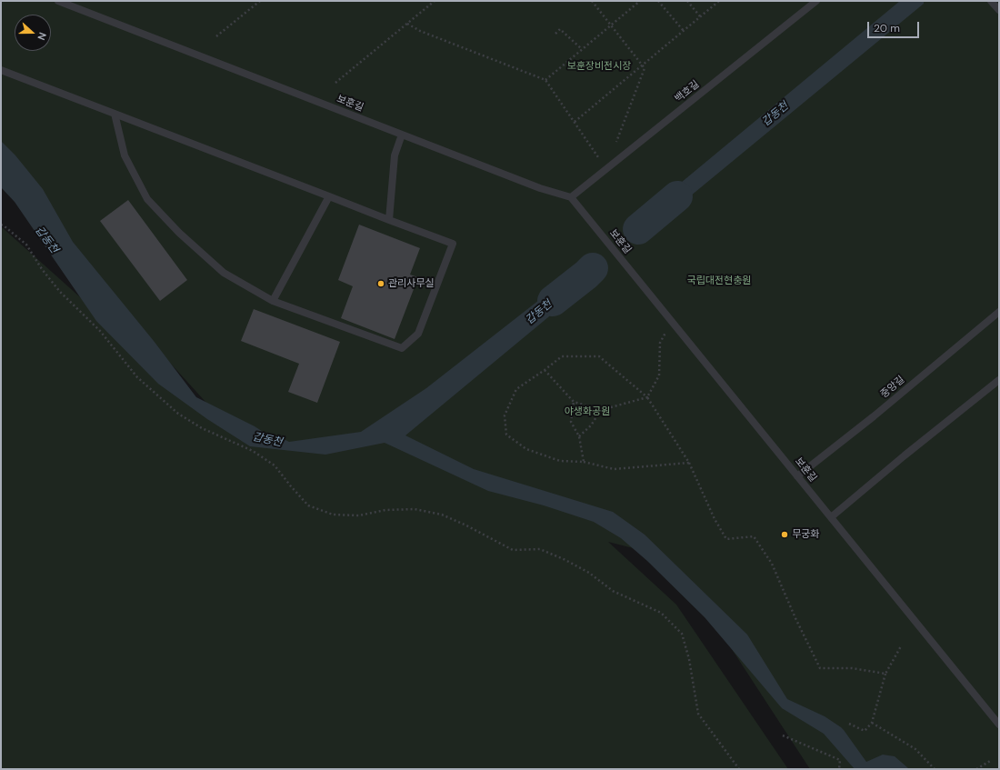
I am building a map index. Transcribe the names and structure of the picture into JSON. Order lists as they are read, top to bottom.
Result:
{
  "streets": {
    "lane": ["백호길", "보훈길", "중앙길"]
  },
  "crossings": [
    ["백호길", "보훈길"],
    ["보훈길", "중앙길"]
  ],
  "water": ["갑동천"],
  "parks": ["보훈장비전시장", "국립대전현충원", "야생화공원"],
  "places": ["관리사무실", "무궁화"],
  "scale_bar": "20 m",
  "north": "right"
}
